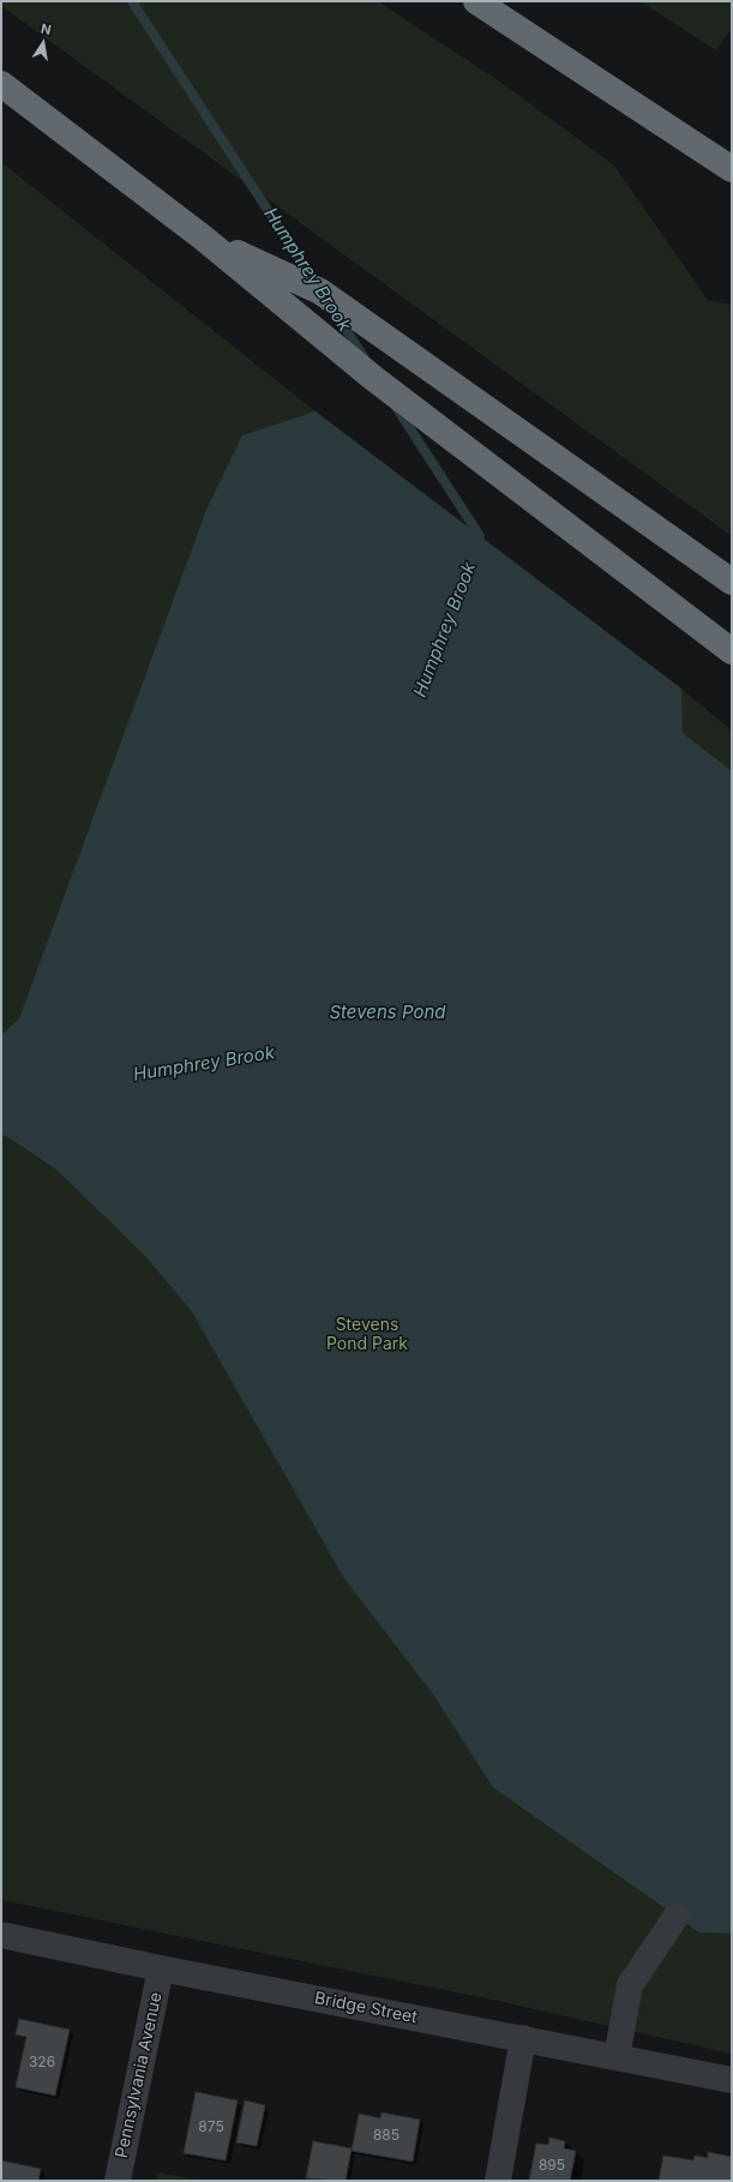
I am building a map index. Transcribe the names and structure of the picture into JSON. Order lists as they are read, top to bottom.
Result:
{
  "streets": {
    "street": ["Bridge Street", "Pennsylvania Avenue"]
  },
  "crossings": [
    ["Bridge Street", "Pennsylvania Avenue"]
  ],
  "water": ["Humphrey Brook", "Stevens Pond"],
  "parks": ["Stevens Pond Park"],
  "house_numbers": [
    "326",
    "875",
    "885",
    "895"
  ],
  "north": "top"
}
